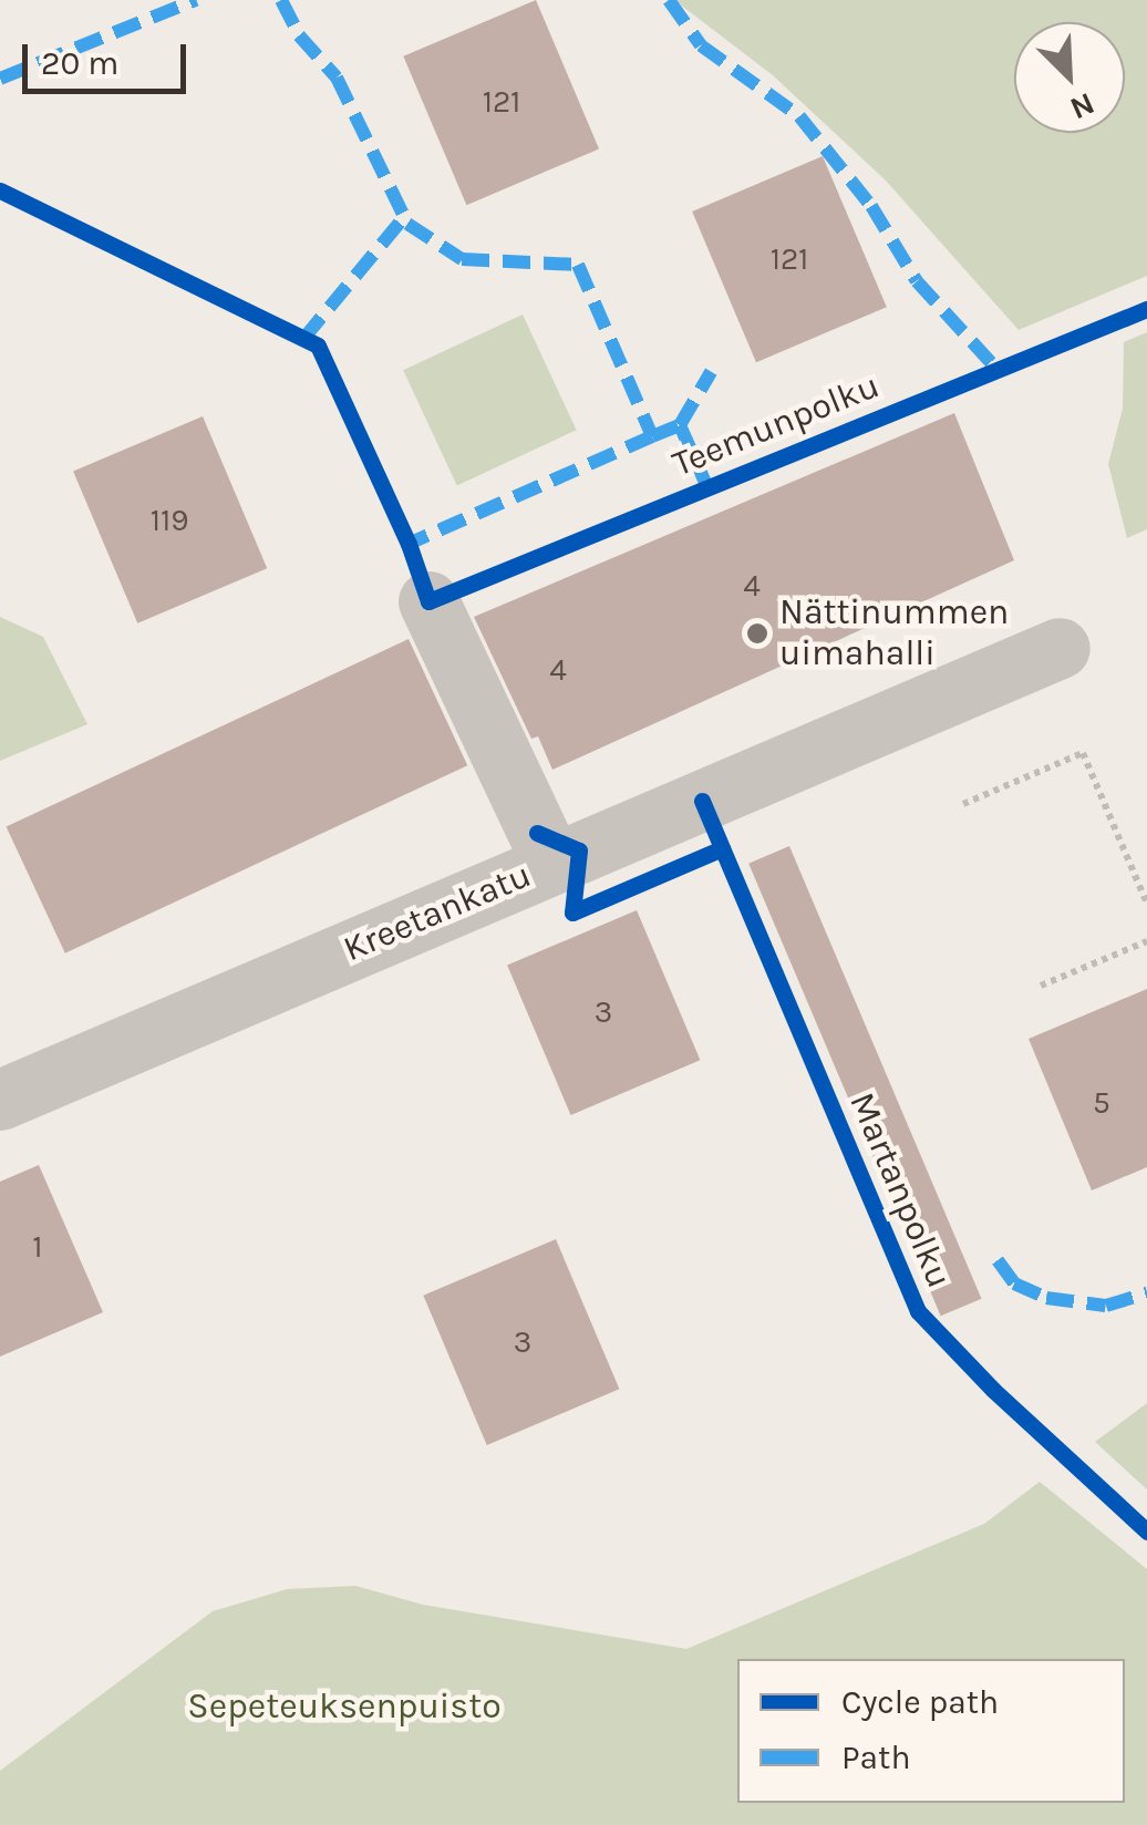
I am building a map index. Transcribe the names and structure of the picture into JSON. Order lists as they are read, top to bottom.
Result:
{
  "streets": {
    "street": ["Kreetankatu"],
    "cycle path": ["Teemunpolku", "Martanpolku"]
  },
  "parks": ["Sepeteuksenpuisto"],
  "places": ["Nättinummen uimahalli"],
  "house_numbers": [
    "121",
    "121",
    "119",
    "4",
    "4",
    "3",
    "5",
    "1",
    "3"
  ],
  "legend": ["Cycle path", "Path"],
  "scale_bar": "20 m",
  "north": "bottom right"
}
